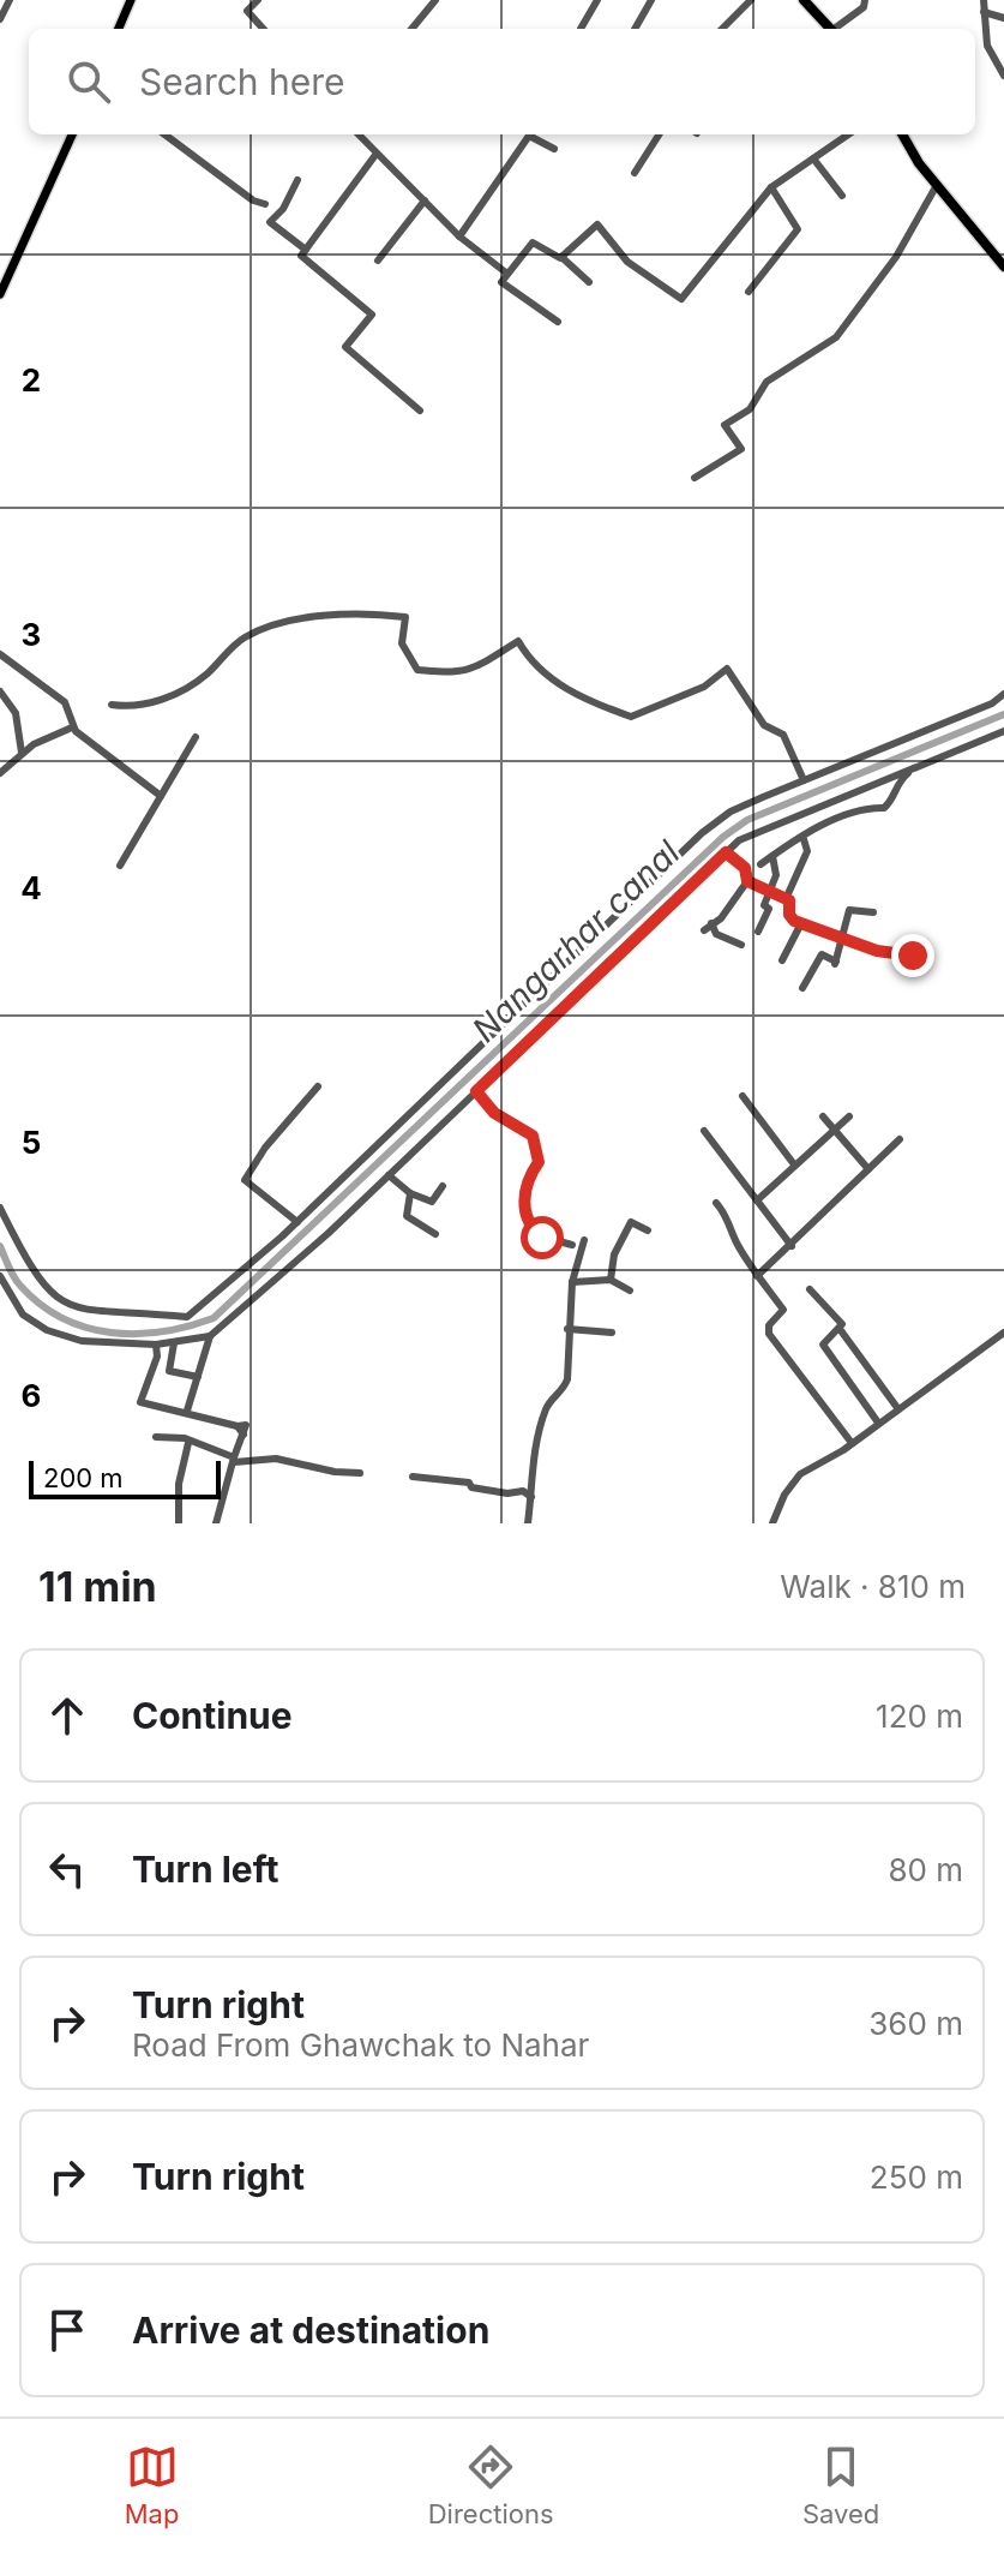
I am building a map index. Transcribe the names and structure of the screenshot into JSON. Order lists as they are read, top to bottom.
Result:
{
  "water": ["Nangarhar canal"],
  "scale_bar": "200 m",
  "page": {
    "search": "Search here",
    "scale": "200 m",
    "heading": ["11 min", "Walk · 810 m"],
    "list": [
      ["Continue", "120 m"],
      ["Turn left", "80 m"],
      ["Turn right", "Road From Ghawchak to Nahar", "360 m"],
      ["Turn right", "250 m"],
      "Arrive at destination"
    ],
    "nav": ["Map", "Directions", "Saved"]
  },
  "grid": {
    "rows": [
      "2",
      "3",
      "4",
      "5",
      "6"
    ]
  }
}
